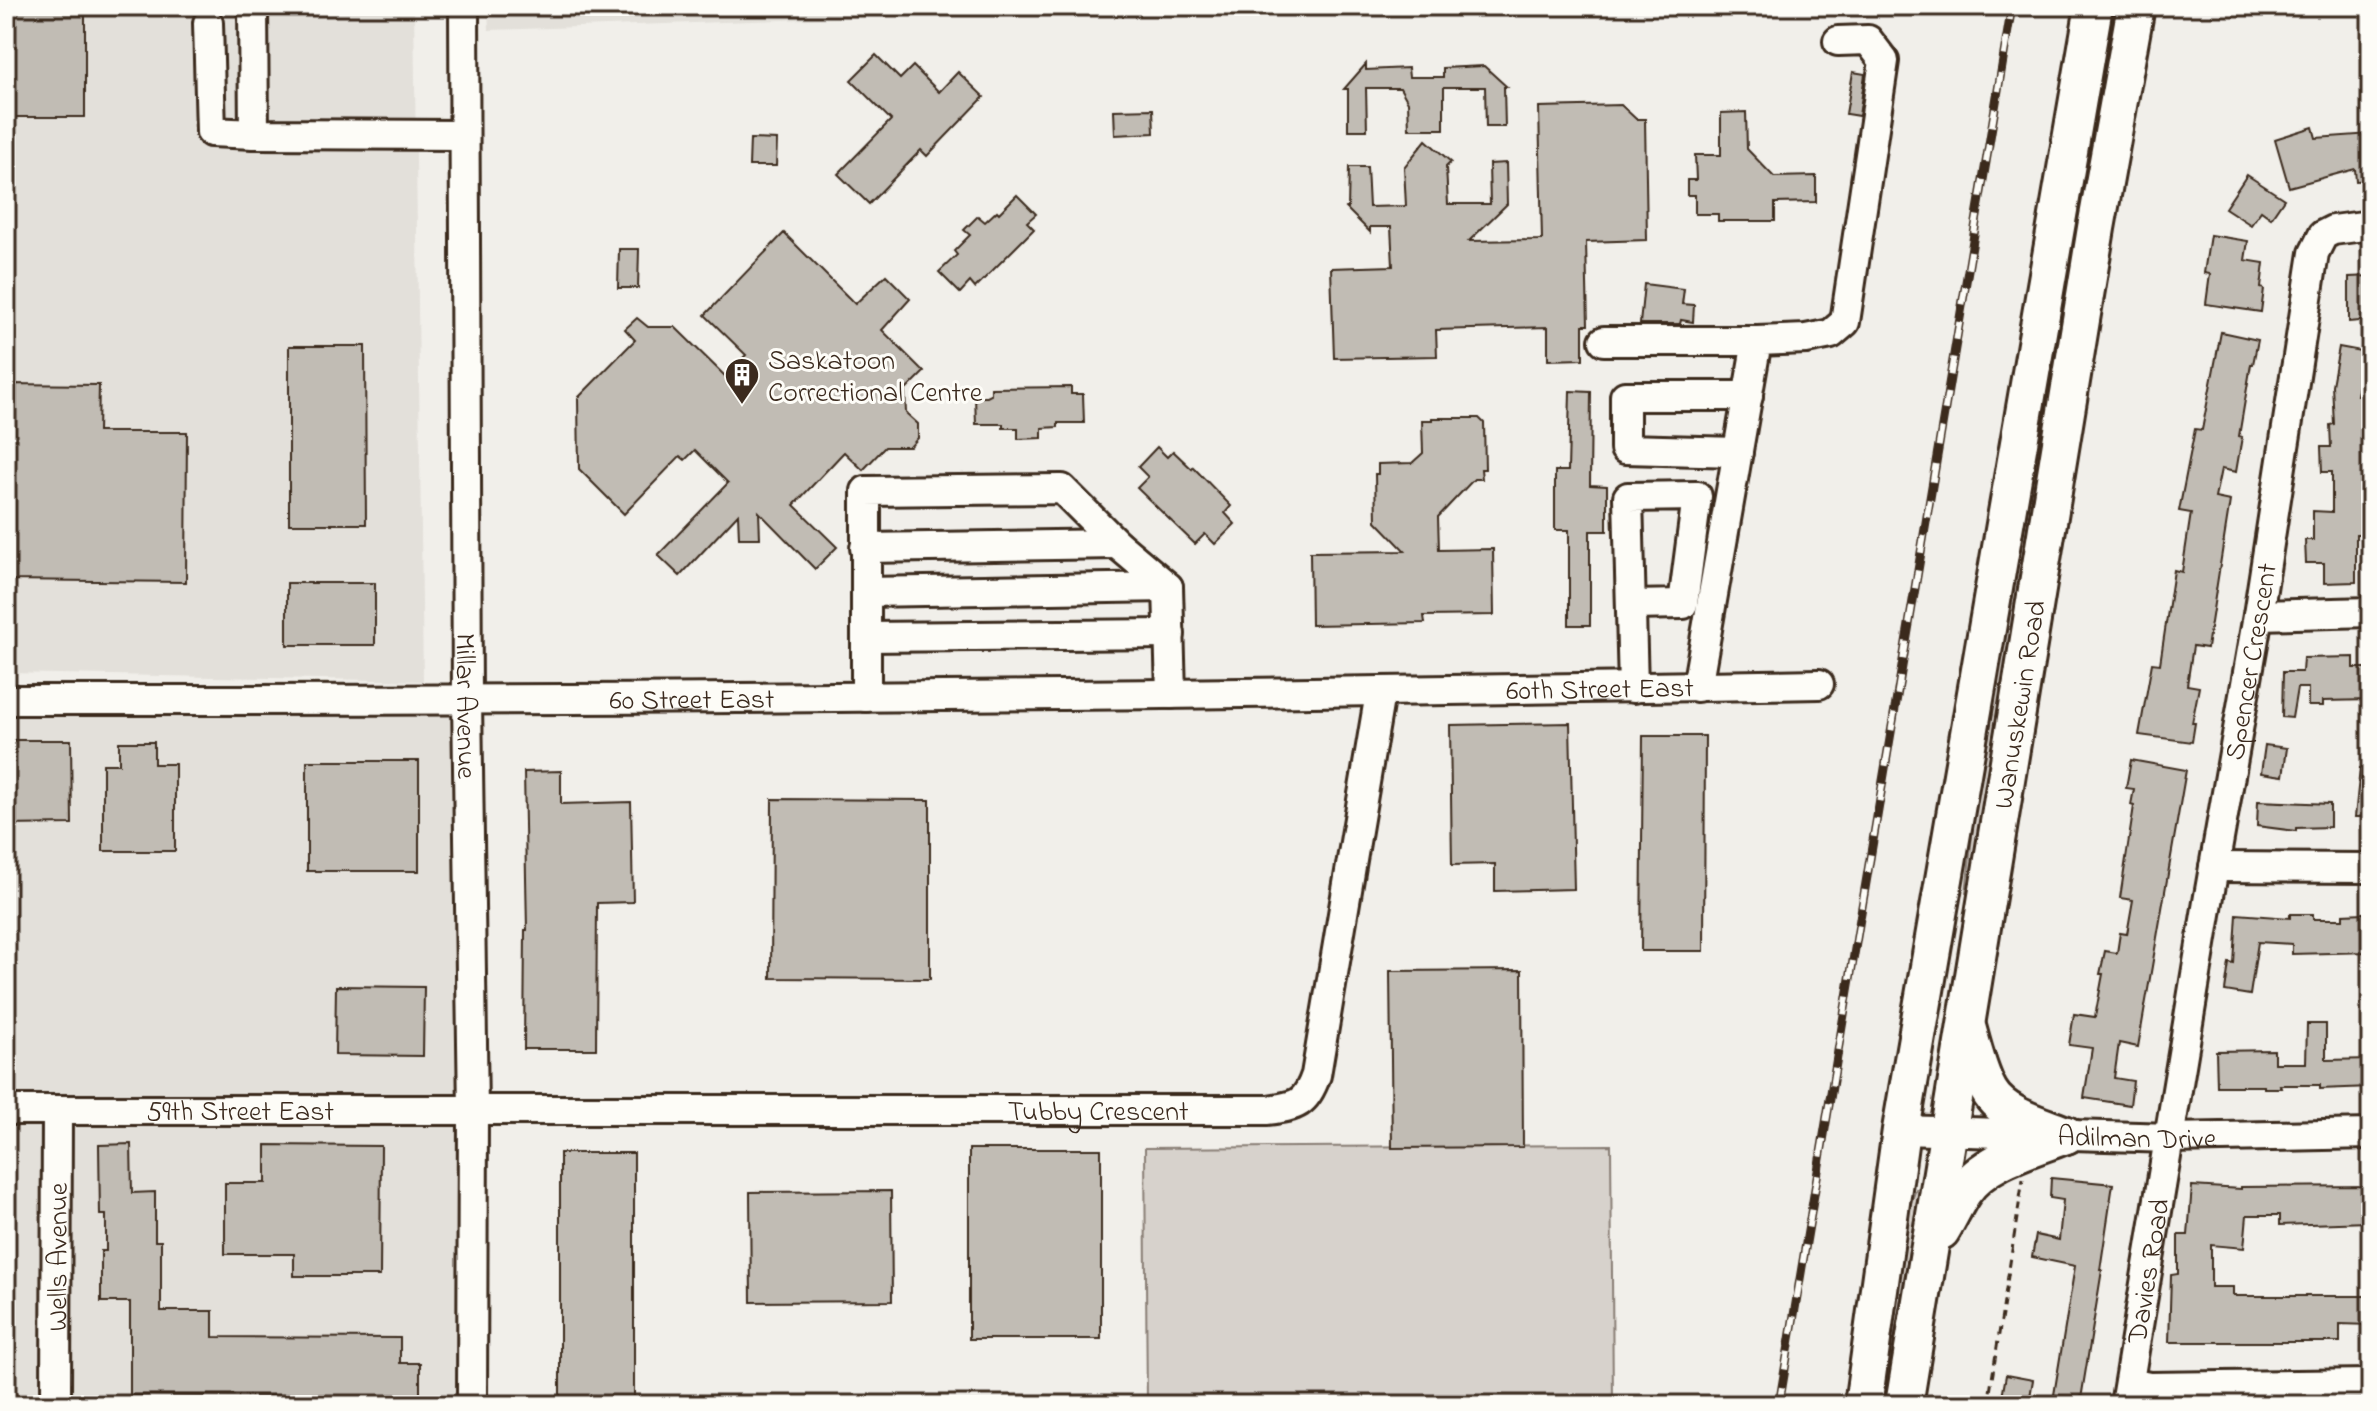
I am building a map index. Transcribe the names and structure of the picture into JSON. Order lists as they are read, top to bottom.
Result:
{
  "streets": {
    "main road": ["Wanuskewin Road"],
    "street": [
      "Spencer Crescent",
      "60th Street East",
      "60 Street East",
      "Millar Avenue",
      "59th Street East",
      "Tubby Crescent",
      "Adilman Drive",
      "Wells Avenue",
      "Davies Road"
    ]
  },
  "crossings": [
    ["Spencer Crescent", "Adilman Drive"],
    ["Spencer Crescent", "Davies Road"],
    ["60th Street East", "60 Street East"],
    ["60th Street East", "Tubby Crescent"],
    ["60 Street East", "Millar Avenue"],
    ["60 Street East", "Tubby Crescent"],
    ["Wanuskewin Road", "Adilman Drive"],
    ["Millar Avenue", "59th Street East"],
    ["Millar Avenue", "Tubby Crescent"],
    ["59th Street East", "Tubby Crescent"],
    ["59th Street East", "Wells Avenue"],
    ["Adilman Drive", "Davies Road"]
  ],
  "places": {
    "building": ["Saskatoon Correctional Centre"]
  }
}
